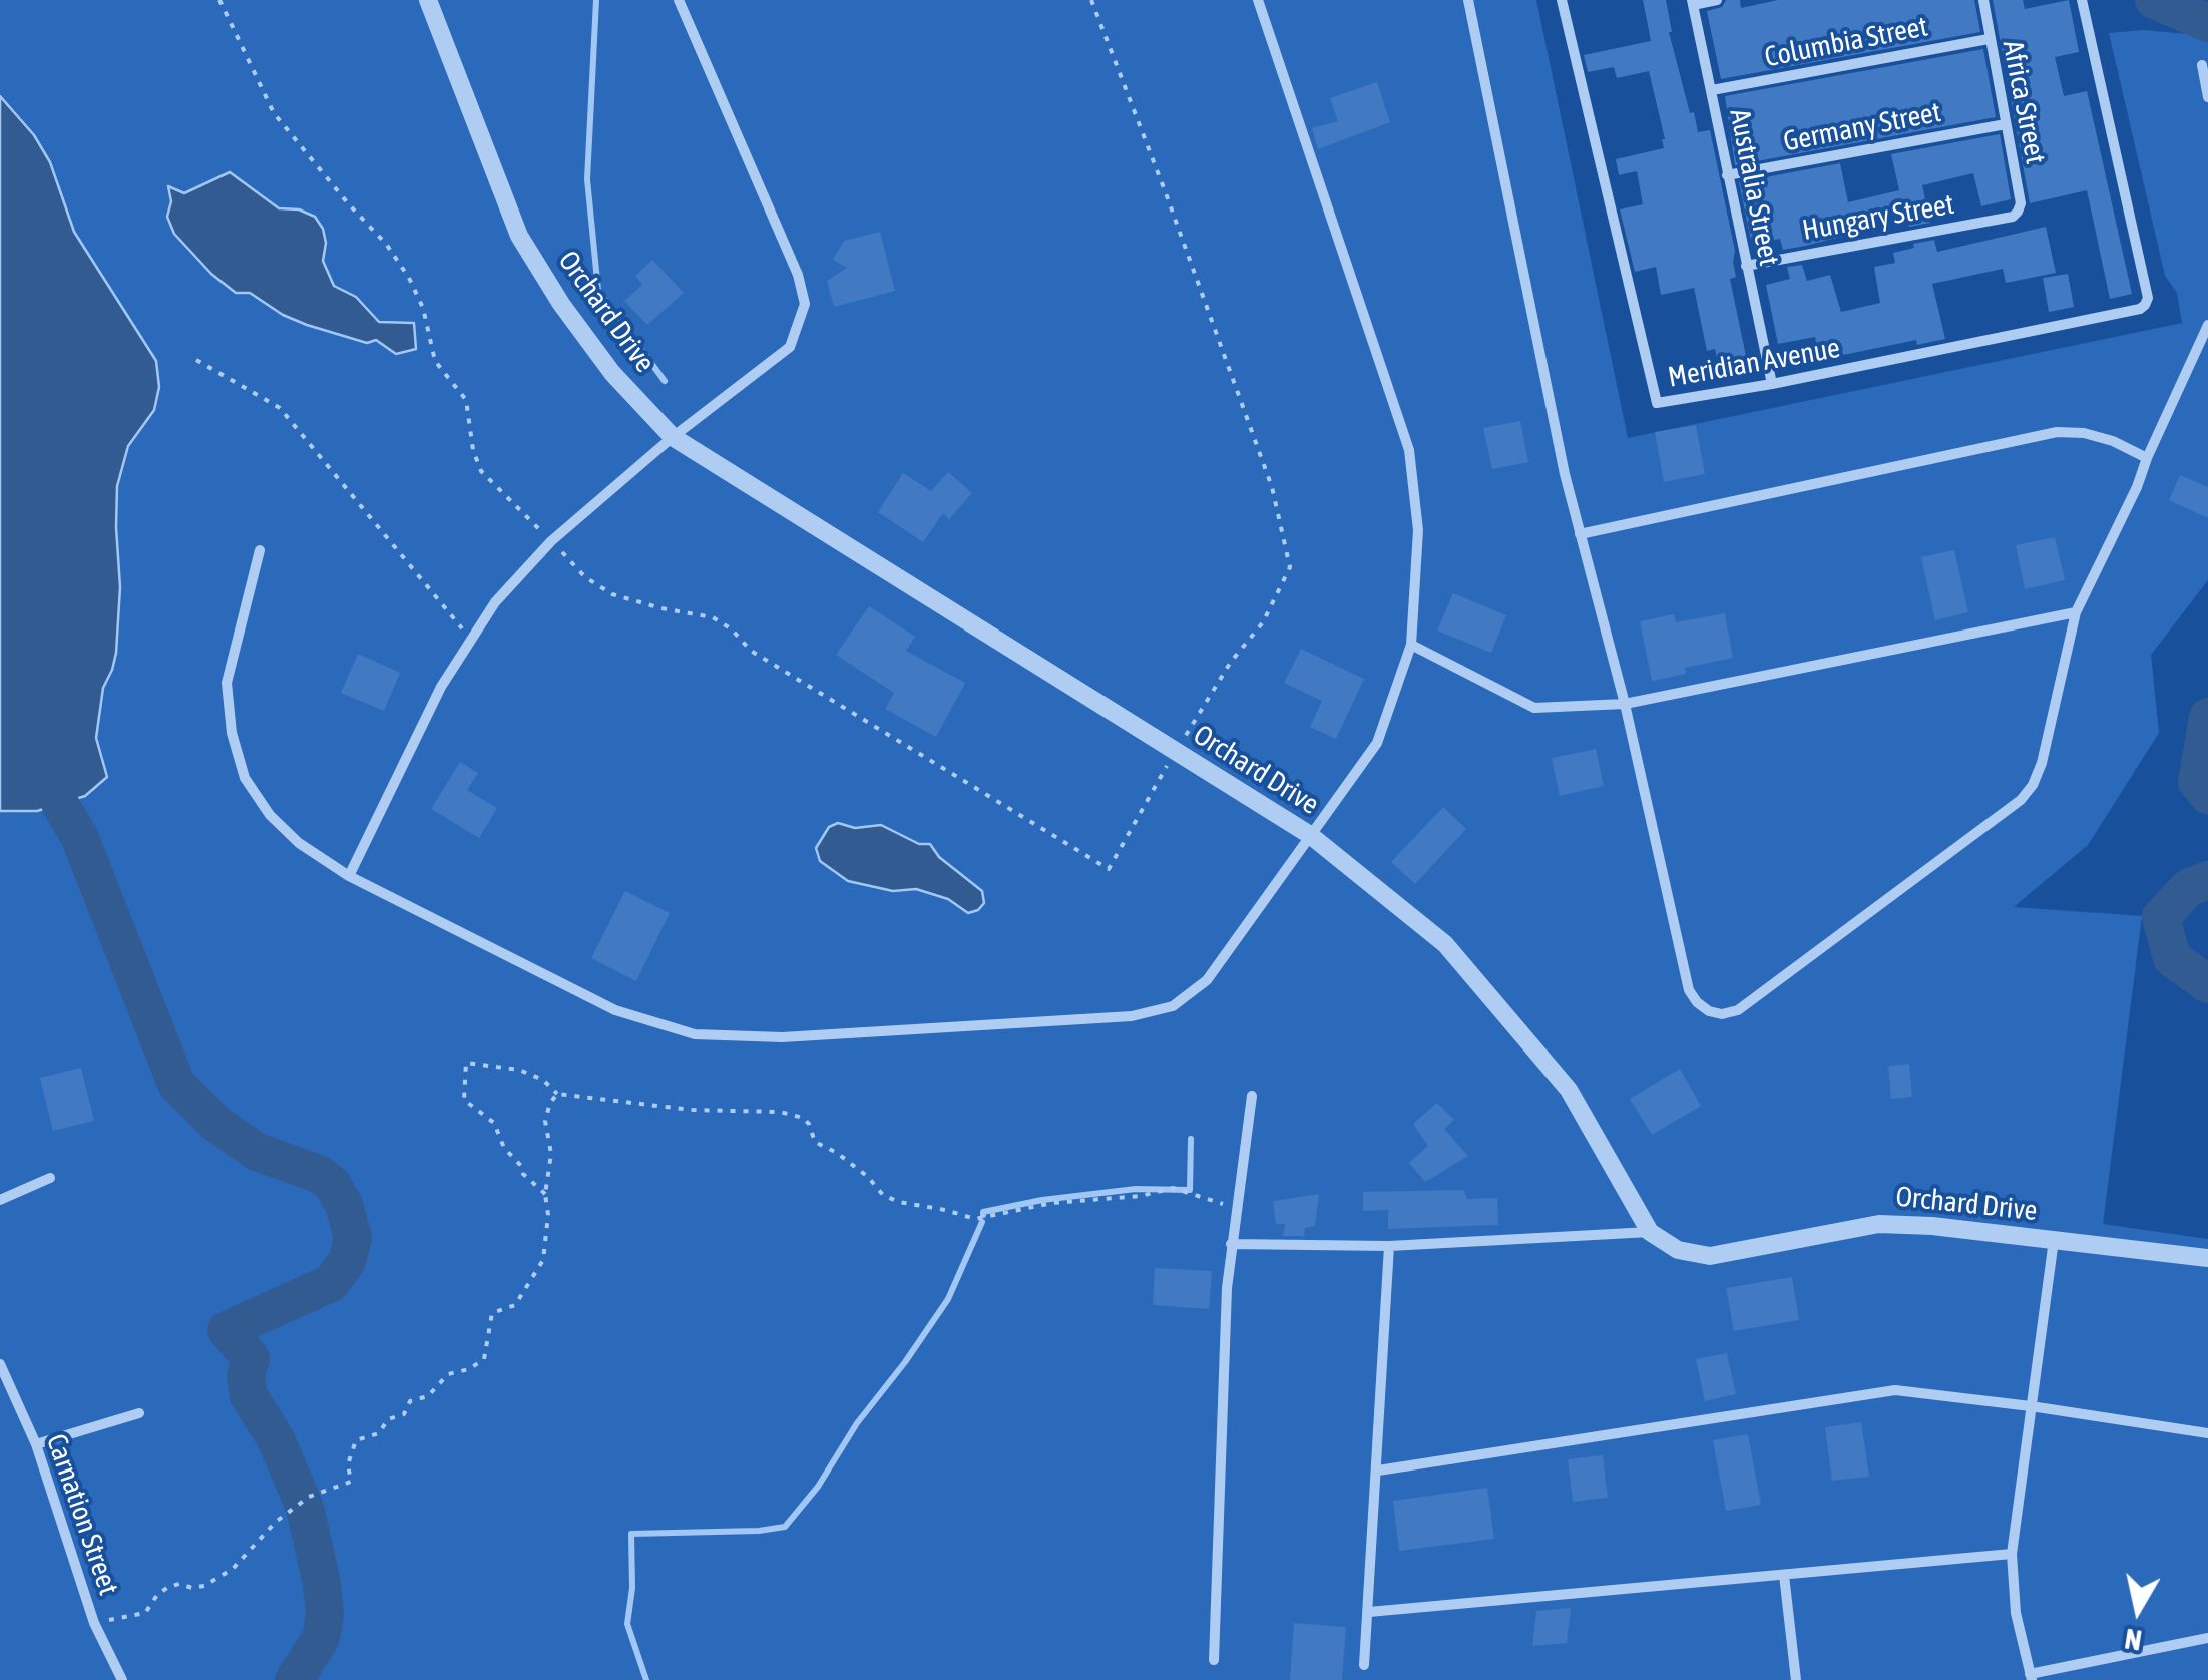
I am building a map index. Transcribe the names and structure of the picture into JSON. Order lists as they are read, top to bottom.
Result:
{
  "streets": {
    "street": [
      "Columbia Street",
      "Africa Street",
      "Germany Street",
      "Australia Street",
      "Hungary Street",
      "Orchard Drive",
      "Meridian Avenue",
      "Carnation Street"
    ]
  },
  "crossings": [
    ["Columbia Street", "Africa Street"],
    ["Columbia Street", "Australia Street"],
    ["Africa Street", "Germany Street"],
    ["Africa Street", "Hungary Street"],
    ["Germany Street", "Australia Street"],
    ["Australia Street", "Hungary Street"],
    ["Australia Street", "Meridian Avenue"]
  ],
  "north": "bottom"
}
